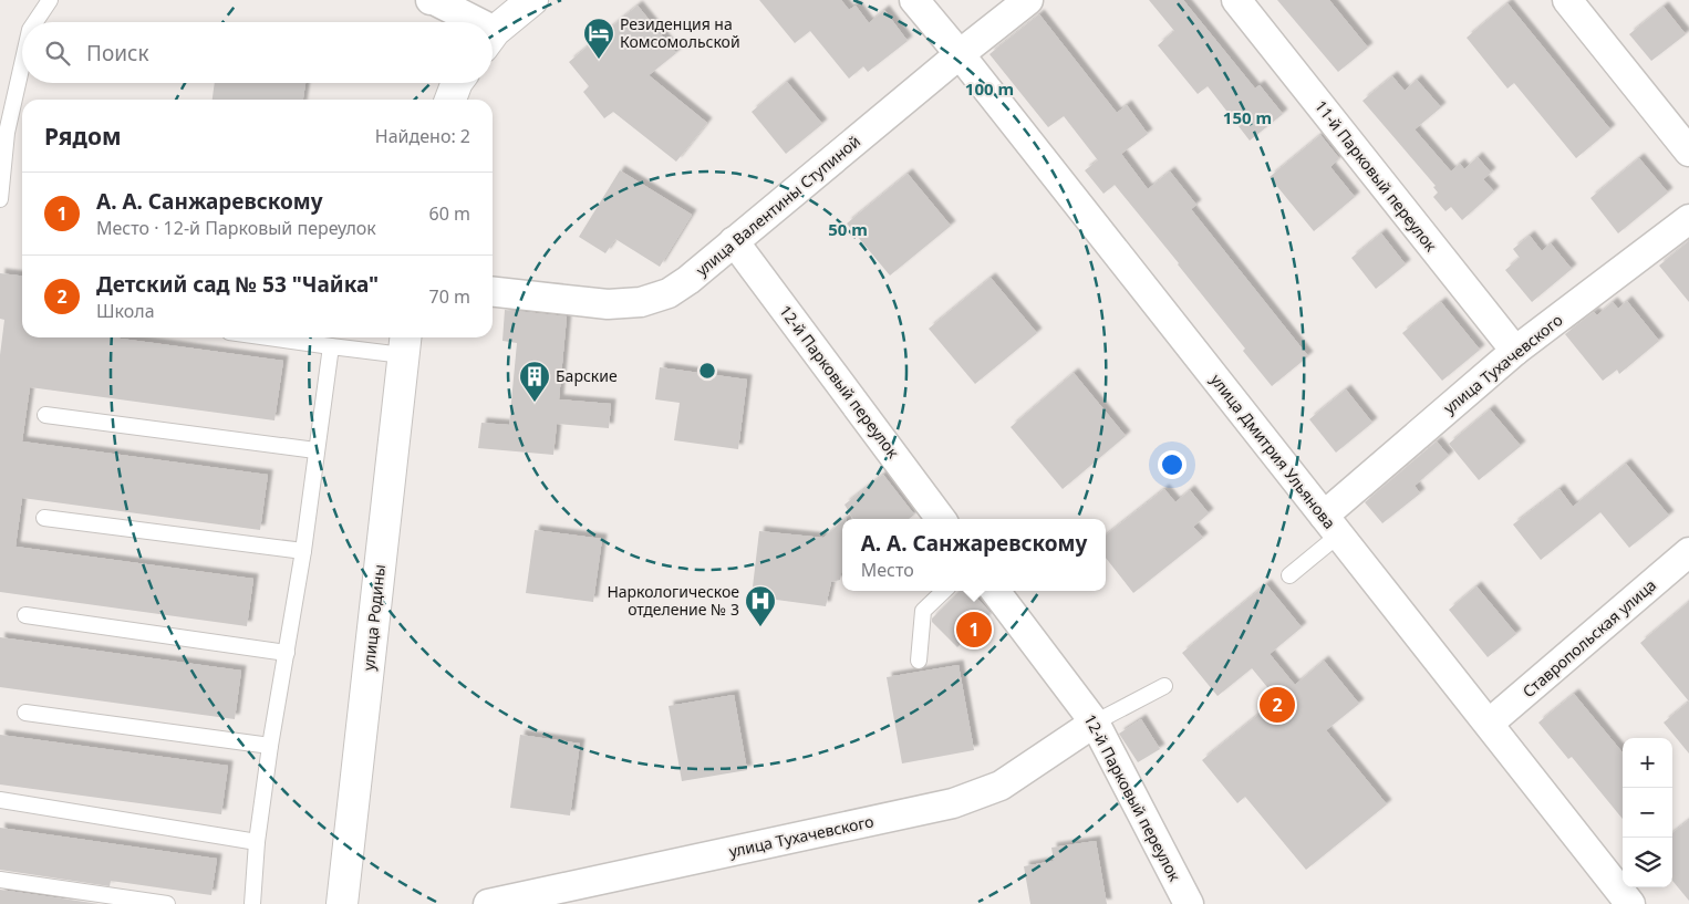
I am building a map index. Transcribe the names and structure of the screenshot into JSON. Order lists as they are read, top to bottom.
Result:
{
  "streets": {
    "main road": ["улица Родины"],
    "street": [
      "11-й Парковый переулок",
      "улица Валентины Ступиной",
      "улица Тухачевского",
      "12-й Парковый переулок",
      "улица Дмитрия Ульянова",
      "Ставропольская улица"
    ]
  },
  "crossings": [
    ["11-й Парковый переулок", "улица Тухачевского"],
    ["улица Валентины Ступиной", "12-й Парковый переулок"],
    ["улица Валентины Ступиной", "улица Дмитрия Ульянова"],
    ["улица Тухачевского", "12-й Парковый переулок"],
    ["улица Тухачевского", "улица Дмитрия Ульянова"],
    ["улица Дмитрия Ульянова", "Ставропольская улица"]
  ],
  "places": {
    "hotel": ["Резиденция на Комсомольской"],
    "building": ["Барские"],
    "hospital": ["Наркологическое отделение № 3"]
  },
  "page": {
    "search": "Поиск",
    "heading": ["Рядом", "Найдено: 2"],
    "list": [
      {
        "mark": "1",
        "name": "А. А. Санжаревскому",
        "note": "Место · 12-й Парковый переулок",
        "value": "60 m"
      },
      {
        "mark": "2",
        "name": "Детский сад № 53 \"Чайка\"",
        "note": "Школа",
        "value": "70 m"
      }
    ],
    "popup": ["А. А. Санжаревскому", "Место"],
    "pins": ["1", "2"],
    "map_buttons": ["+", "−"]
  },
  "rings": ["100 m", "150 m", "50 m"]
}
